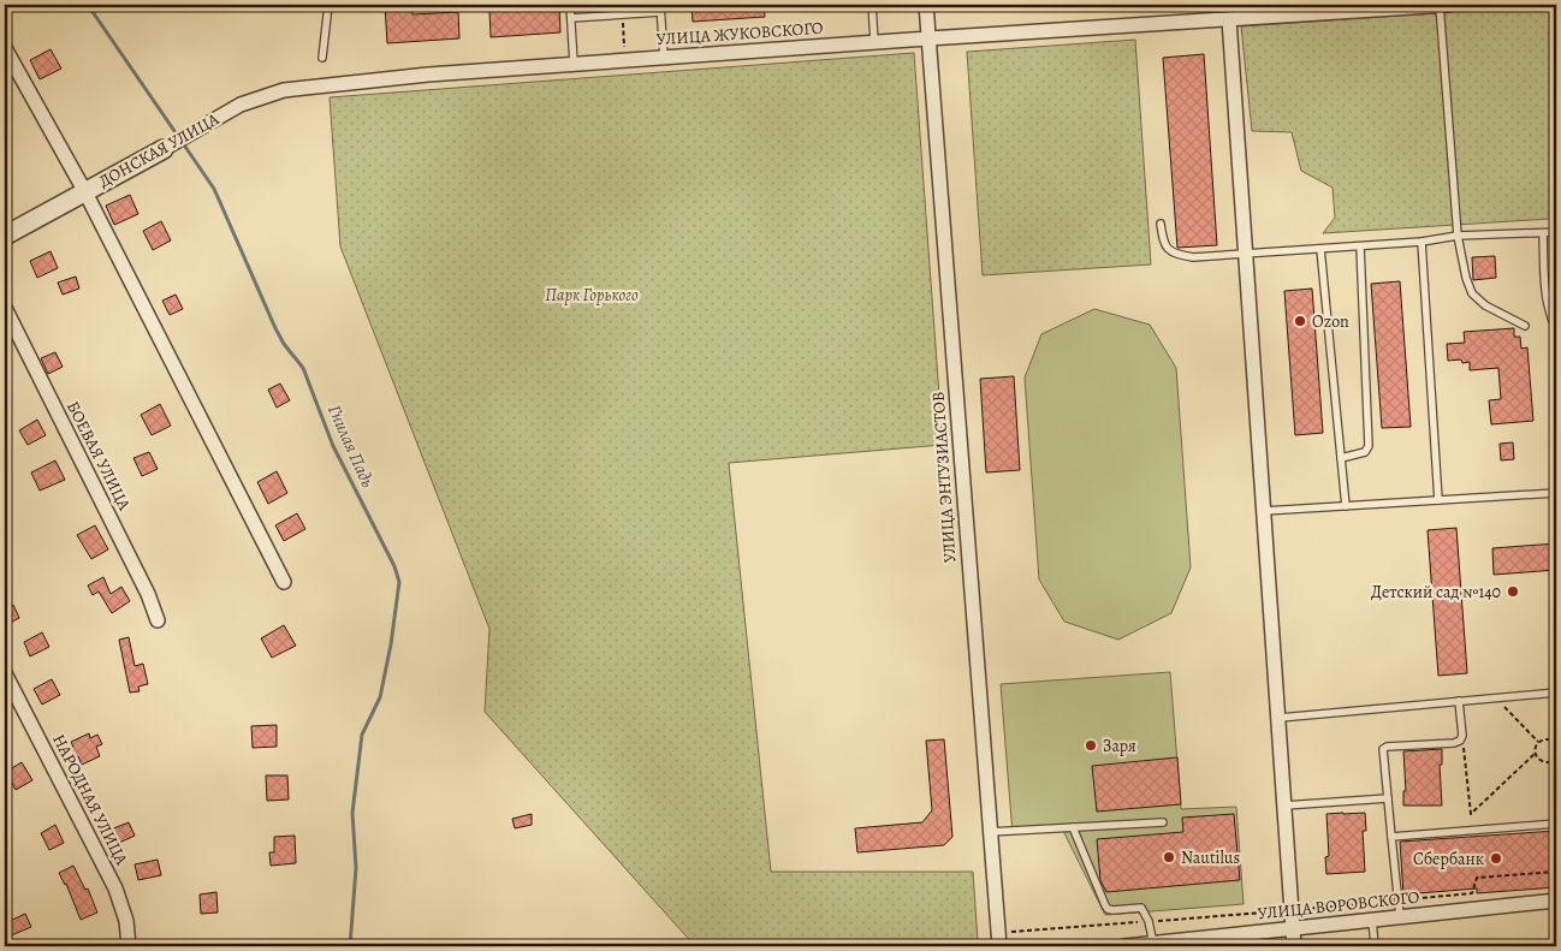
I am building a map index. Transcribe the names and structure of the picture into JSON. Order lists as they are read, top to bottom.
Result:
{
  "streets": {
    "street": [
      "УЛИЦА ЖУКОВСКОГО",
      "ДОНСКАЯ УЛИЦА",
      "БОЕВАЯ УЛИЦА",
      "УЛИЦА ЭНТУЗИАСТОВ",
      "НАРОДНАЯ УЛИЦА",
      "УЛИЦА ВОРОВСКОГО"
    ]
  },
  "crossings": [
    ["УЛИЦА ЖУКОВСКОГО", "ДОНСКАЯ УЛИЦА"],
    ["УЛИЦА ЖУКОВСКОГО", "УЛИЦА ЭНТУЗИАСТОВ"]
  ],
  "water": ["Гнилая Падь"],
  "parks": ["Парк Горького"],
  "places": [
    "Ozon",
    "Детский сад №140",
    "Заря",
    "Nautilus",
    "Сбербанк"
  ]
}
